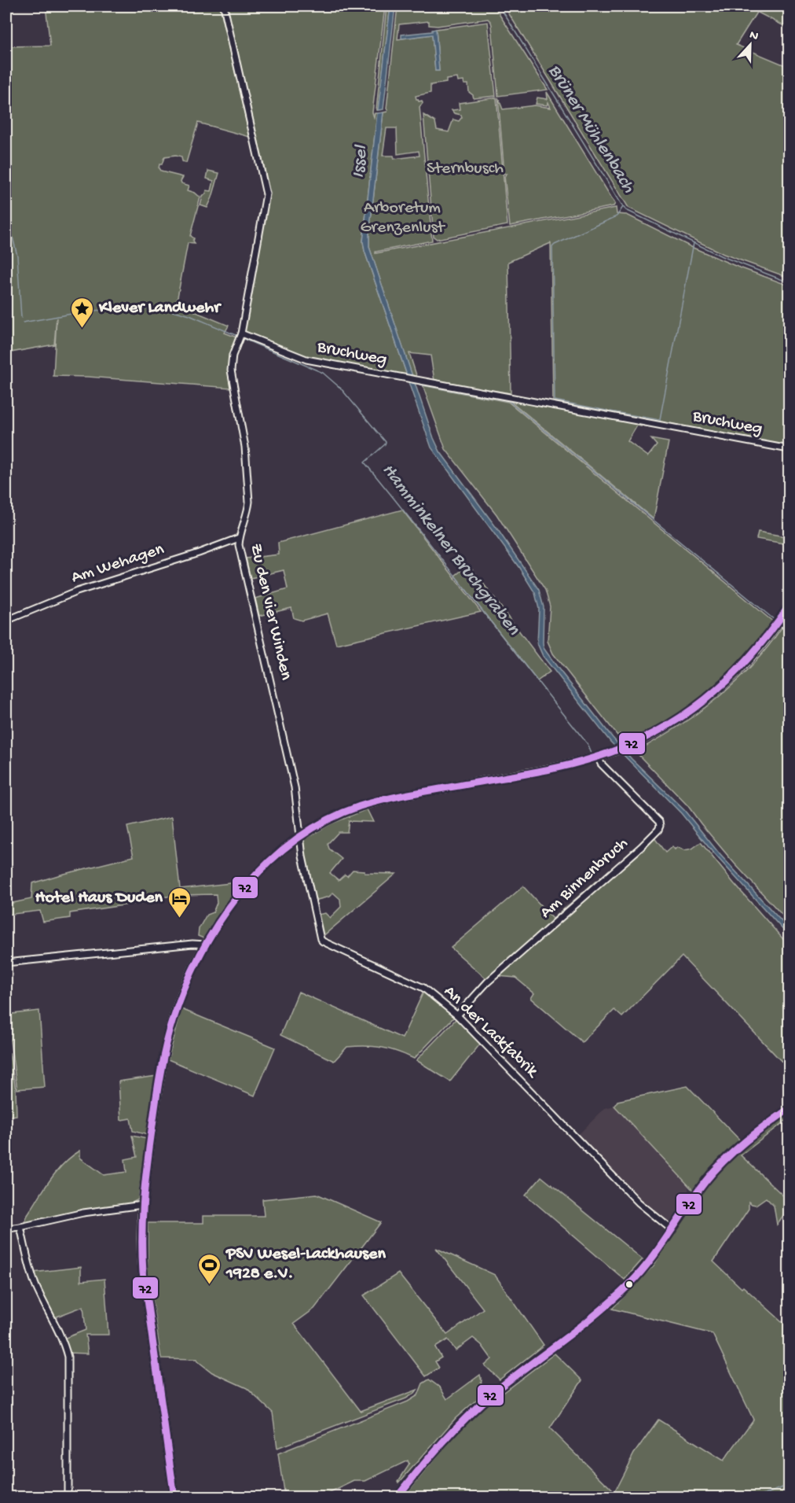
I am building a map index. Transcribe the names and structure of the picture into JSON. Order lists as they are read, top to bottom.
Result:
{
  "streets": {
    "street": [
      "Bruchweg",
      "Am Wehagen",
      "Zu den vier Winden",
      "Am Binnenbruch",
      "An der Lackfabrik"
    ]
  },
  "crossings": [
    ["Bruchweg", "Zu den vier Winden"],
    ["Am Wehagen", "Zu den vier Winden"],
    ["Zu den vier Winden", "An der Lackfabrik"],
    ["Am Binnenbruch", "An der Lackfabrik"]
  ],
  "water": ["Brüner Mühlenbach", "Issel", "Hamminkelner Bruchgraben"],
  "parks": ["Sternbusch", "Arboretum Grenzenlust"],
  "places": {
    "place": ["Klever Landwehr"],
    "hotel": ["Hotel Haus Duden"],
    "sports": ["PSV Wesel-Lackhausen 1928 e.V."]
  },
  "lines": ["transit line 72"],
  "north": "top"
}
